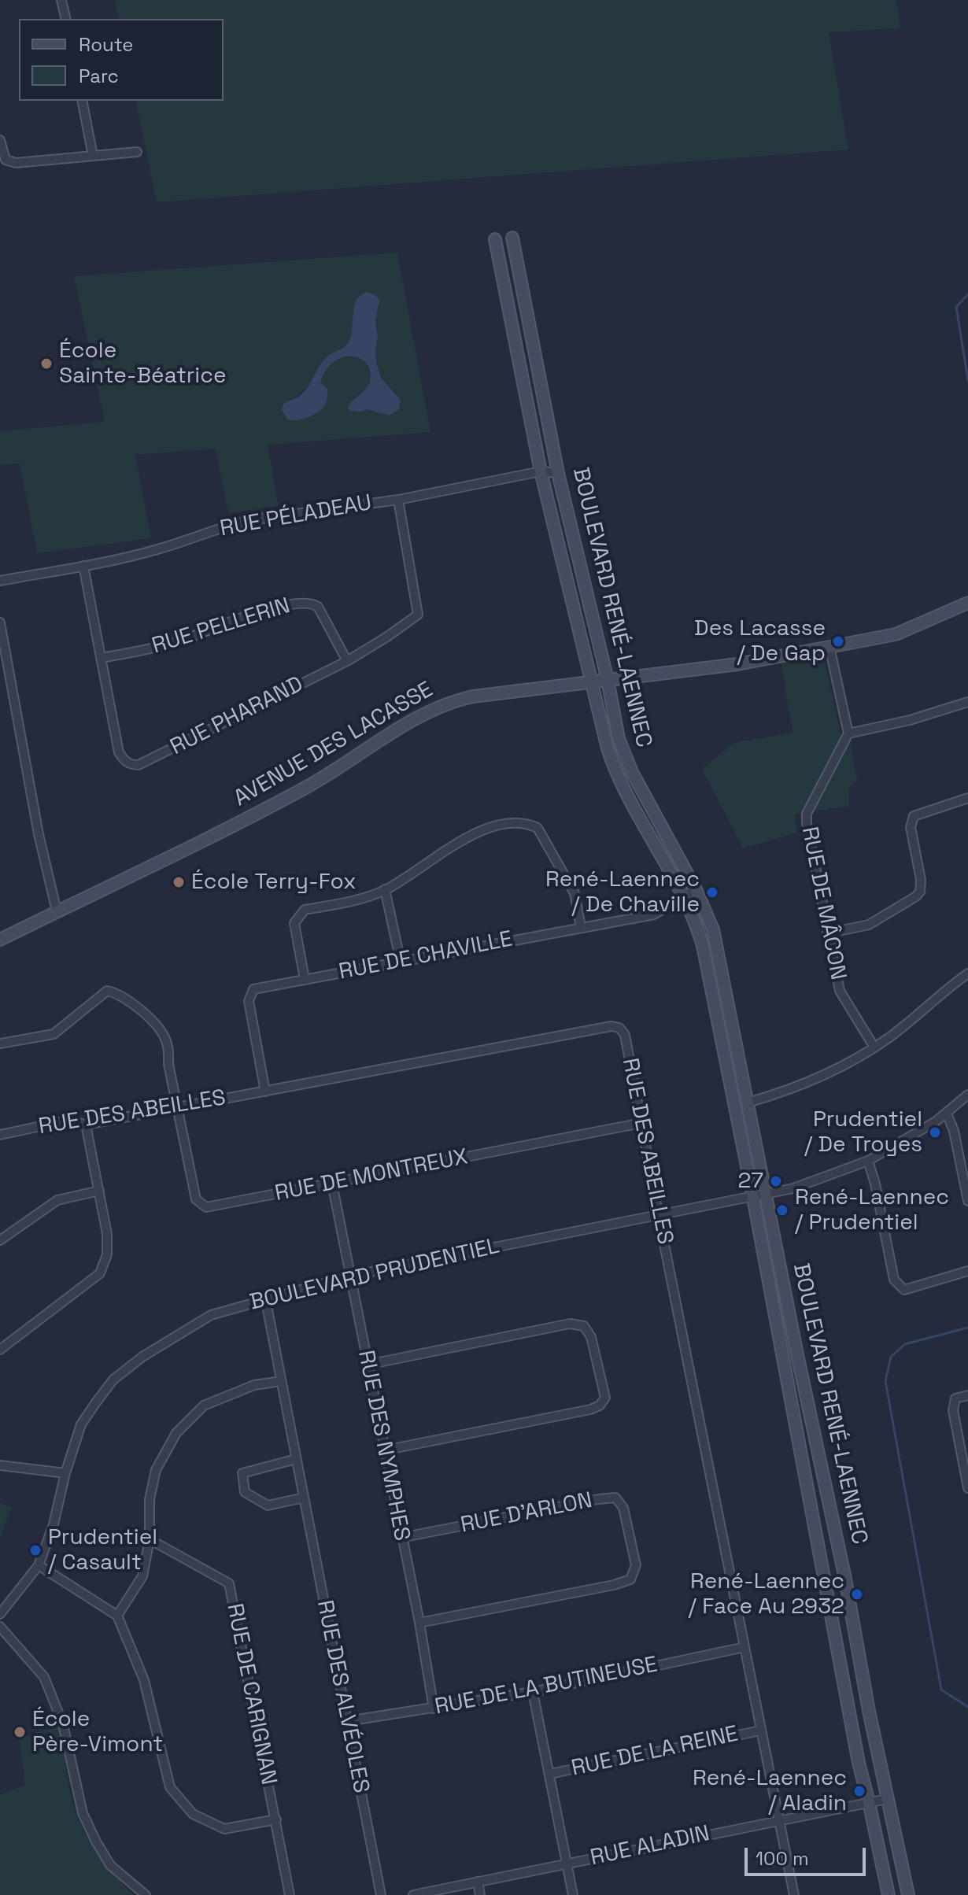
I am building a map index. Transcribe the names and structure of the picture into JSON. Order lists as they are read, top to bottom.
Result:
{
  "streets": {
    "street": [
      "RUE PÉLADEAU",
      "BOULEVARD RENÉ-LAENNEC",
      "RUE PELLERIN",
      "RUE PHARAND",
      "AVENUE DES LACASSE",
      "RUE DE MÂCON",
      "RUE DE CHAVILLE",
      "RUE DES ABEILLES",
      "RUE DE MONTREUX",
      "BOULEVARD PRUDENTIEL",
      "RUE DES NYMPHES",
      "RUE D'ARLON",
      "RUE DE LA BUTINEUSE",
      "RUE DE CARIGNAN",
      "RUE DES ALVÉOLES",
      "RUE DE LA REINE",
      "RUE ALADIN"
    ]
  },
  "crossings": [
    ["RUE PÉLADEAU", "BOULEVARD RENÉ-LAENNEC"],
    ["RUE PÉLADEAU", "RUE PHARAND"],
    ["BOULEVARD RENÉ-LAENNEC", "AVENUE DES LACASSE"],
    ["BOULEVARD RENÉ-LAENNEC", "RUE DE CHAVILLE"],
    ["BOULEVARD RENÉ-LAENNEC", "BOULEVARD PRUDENTIEL"],
    ["BOULEVARD RENÉ-LAENNEC", "RUE ALADIN"],
    ["RUE PELLERIN", "RUE PHARAND"],
    ["RUE DE CHAVILLE", "RUE DES ABEILLES"],
    ["RUE DES ABEILLES", "RUE DE MONTREUX"],
    ["RUE DES ABEILLES", "BOULEVARD PRUDENTIEL"],
    ["RUE DES ABEILLES", "RUE DE LA BUTINEUSE"],
    ["RUE DES ABEILLES", "RUE DE LA REINE"],
    ["RUE DES ABEILLES", "RUE ALADIN"],
    ["RUE DE MONTREUX", "RUE DES NYMPHES"],
    ["BOULEVARD PRUDENTIEL", "RUE DES NYMPHES"],
    ["BOULEVARD PRUDENTIEL", "RUE DES ALVÉOLES"],
    ["RUE DES NYMPHES", "RUE D'ARLON"],
    ["RUE DES NYMPHES", "RUE DE LA BUTINEUSE"],
    ["RUE DE LA BUTINEUSE", "RUE DES ALVÉOLES"]
  ],
  "places": [
    "École Sainte-Béatrice",
    "Des Lacasse / De Gap",
    "École Terry-Fox",
    "René-Laennec / De Chaville",
    "Prudentiel / De Troyes",
    "27",
    "René-Laennec / Prudentiel",
    "Prudentiel / Casault",
    "René-Laennec / Face Au 2932",
    "École Père-Vimont",
    "René-Laennec / Aladin"
  ],
  "legend": ["Route", "Parc"],
  "scale_bar": "100 m"
}
